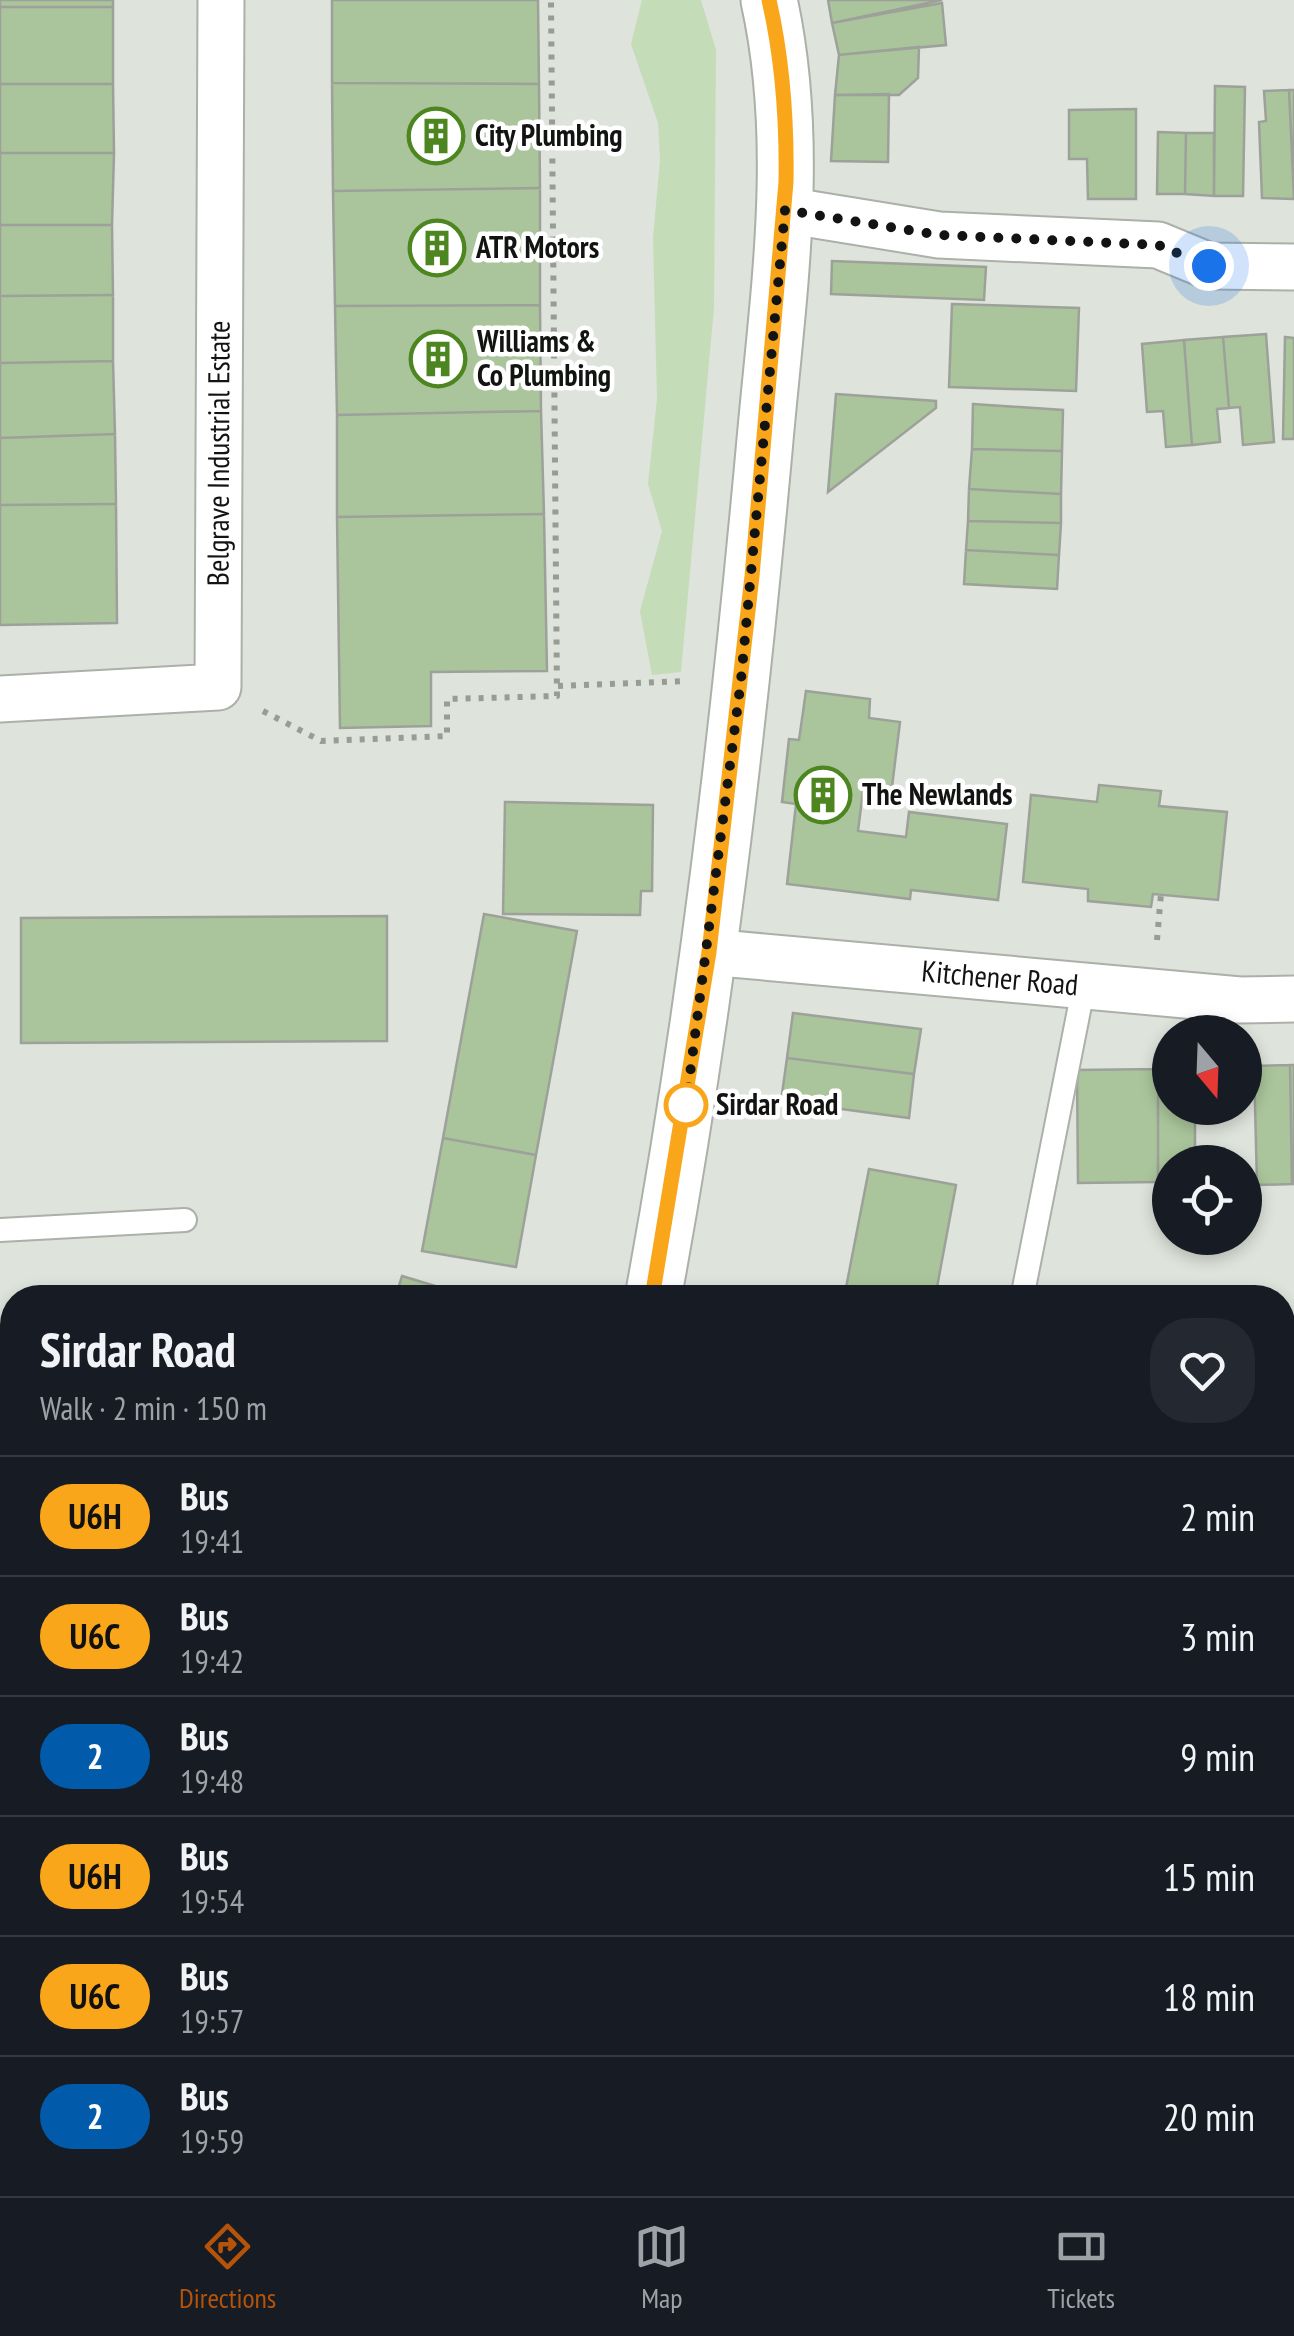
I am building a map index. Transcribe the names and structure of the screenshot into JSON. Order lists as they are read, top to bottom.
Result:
{
  "streets": {
    "street": ["Belgrave Industrial Estate", "Kitchener Road"]
  },
  "places": {
    "building": [
      "City Plumbing",
      "ATR Motors",
      "Williams & Co Plumbing",
      "The Newlands"
    ],
    "other": ["Sirdar Road"]
  },
  "lines": ["bus line U6H"],
  "north": "bottom",
  "page": {
    "heading": ["Sirdar Road", "Walk · 2 min · 150 m"],
    "list": [
      {
        "mark": "U6H",
        "name": "Bus",
        "note": "19:41",
        "value": "2 min"
      },
      {
        "mark": "U6C",
        "name": "Bus",
        "note": "19:42",
        "value": "3 min"
      },
      {
        "mark": "2",
        "name": "Bus",
        "note": "19:48",
        "value": "9 min"
      },
      {
        "mark": "U6H",
        "name": "Bus",
        "note": "19:54",
        "value": "15 min"
      },
      {
        "mark": "U6C",
        "name": "Bus",
        "note": "19:57",
        "value": "18 min"
      },
      {
        "mark": "2",
        "name": "Bus",
        "note": "19:59",
        "value": "20 min"
      }
    ],
    "tabs": ["Directions", "Map", "Tickets"]
  }
}
